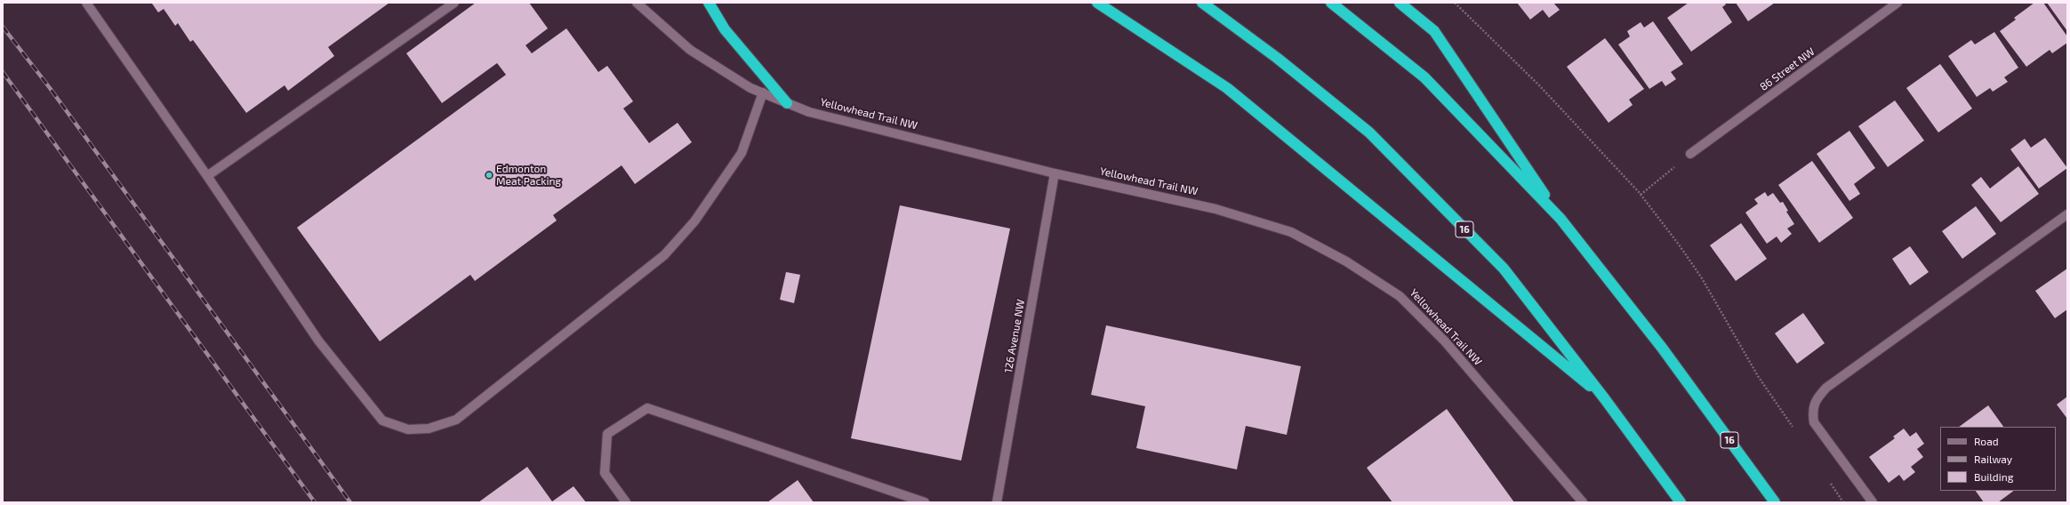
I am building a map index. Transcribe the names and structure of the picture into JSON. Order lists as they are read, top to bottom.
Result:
{
  "streets": {
    "highway": ["16"],
    "street": ["86 Street NW", "Yellowhead Trail NW", "126 Avenue NW"]
  },
  "crossings": [
    ["Yellowhead Trail NW", "126 Avenue NW"]
  ],
  "places": ["Edmonton Meat Packing"],
  "legend": ["Road", "Railway", "Building"]
}
